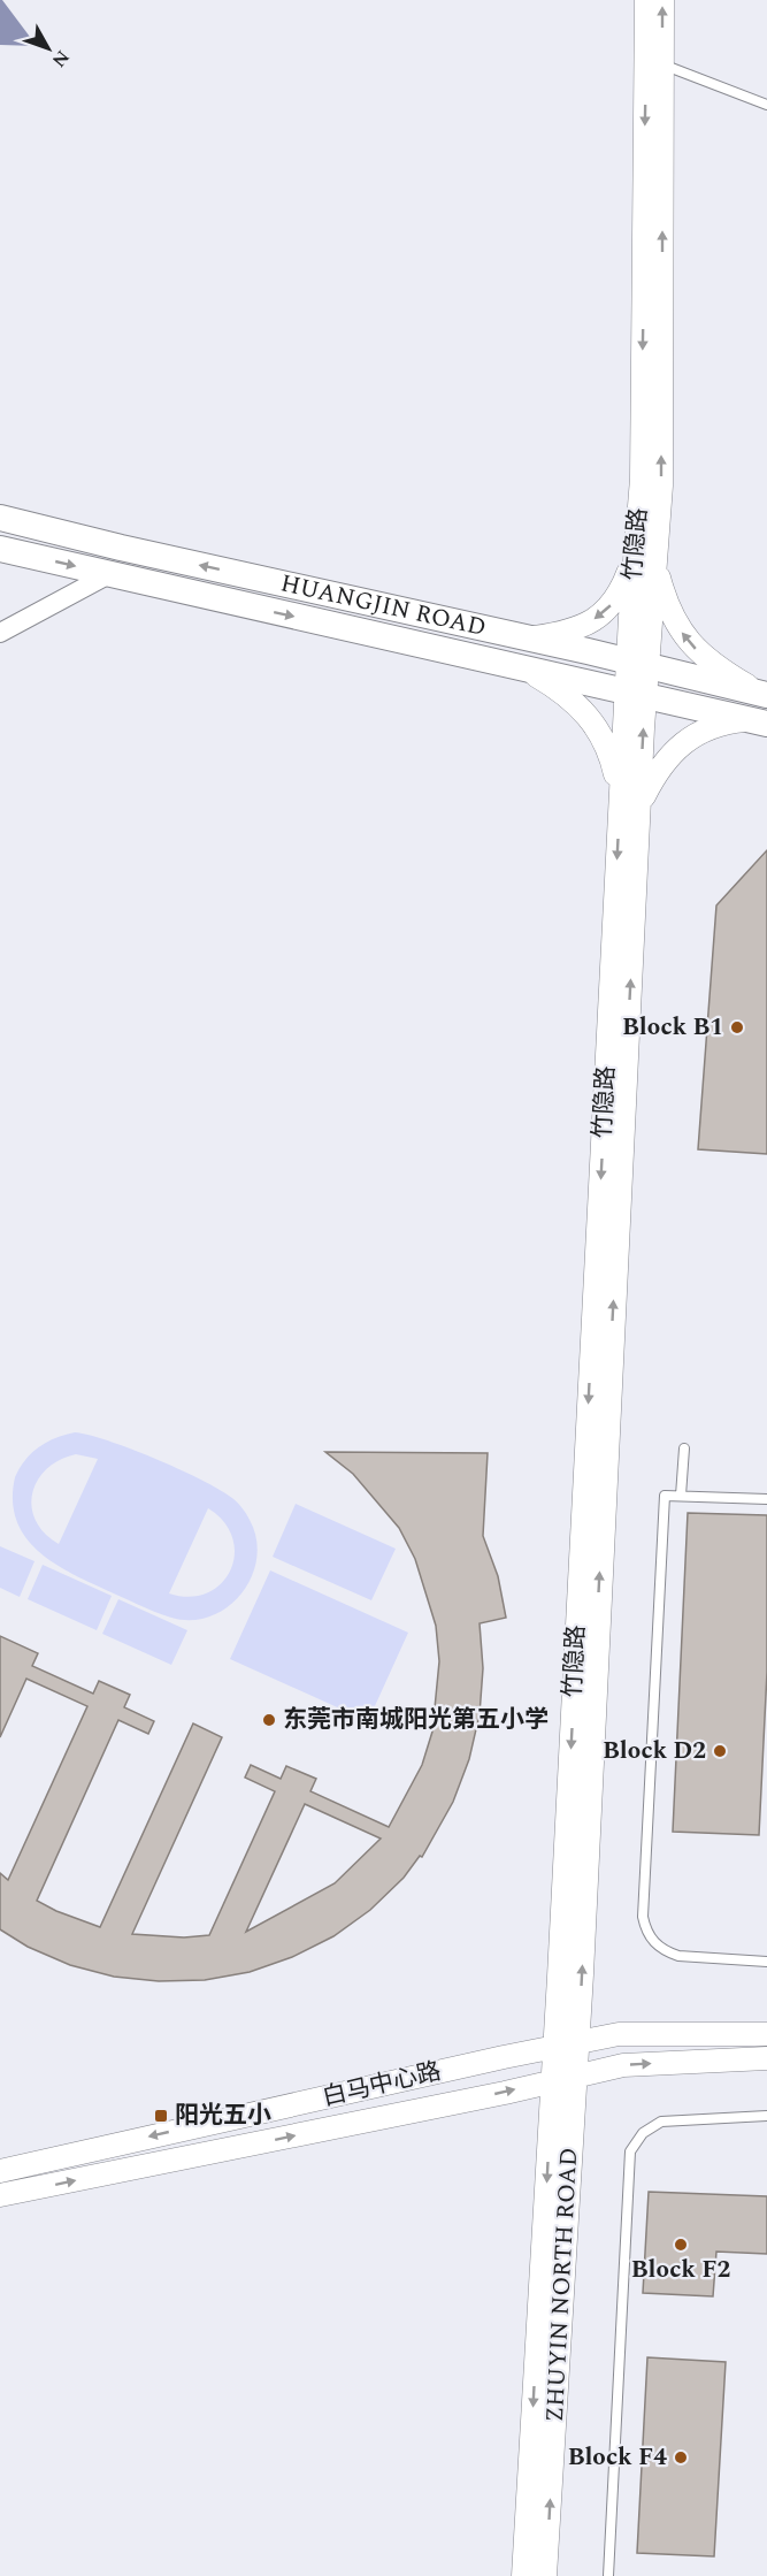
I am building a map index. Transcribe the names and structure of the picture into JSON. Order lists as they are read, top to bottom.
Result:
{
  "streets": {
    "main road": ["HUANGJIN ROAD"],
    "street": ["竹隐路", "白马中心路", "ZHUYIN NORTH ROAD"]
  },
  "crossings": [
    ["竹隐路", "HUANGJIN ROAD"],
    ["竹隐路", "白马中心路"],
    ["竹隐路", "ZHUYIN NORTH ROAD"],
    ["白马中心路", "ZHUYIN NORTH ROAD"]
  ],
  "places": {
    "other": [
      "Block B1",
      "东莞市南城阳光第五小学",
      "Block D2",
      "Block F2",
      "Block F4"
    ],
    "transit": ["阳光五小"]
  },
  "north": "bottom right"
}
